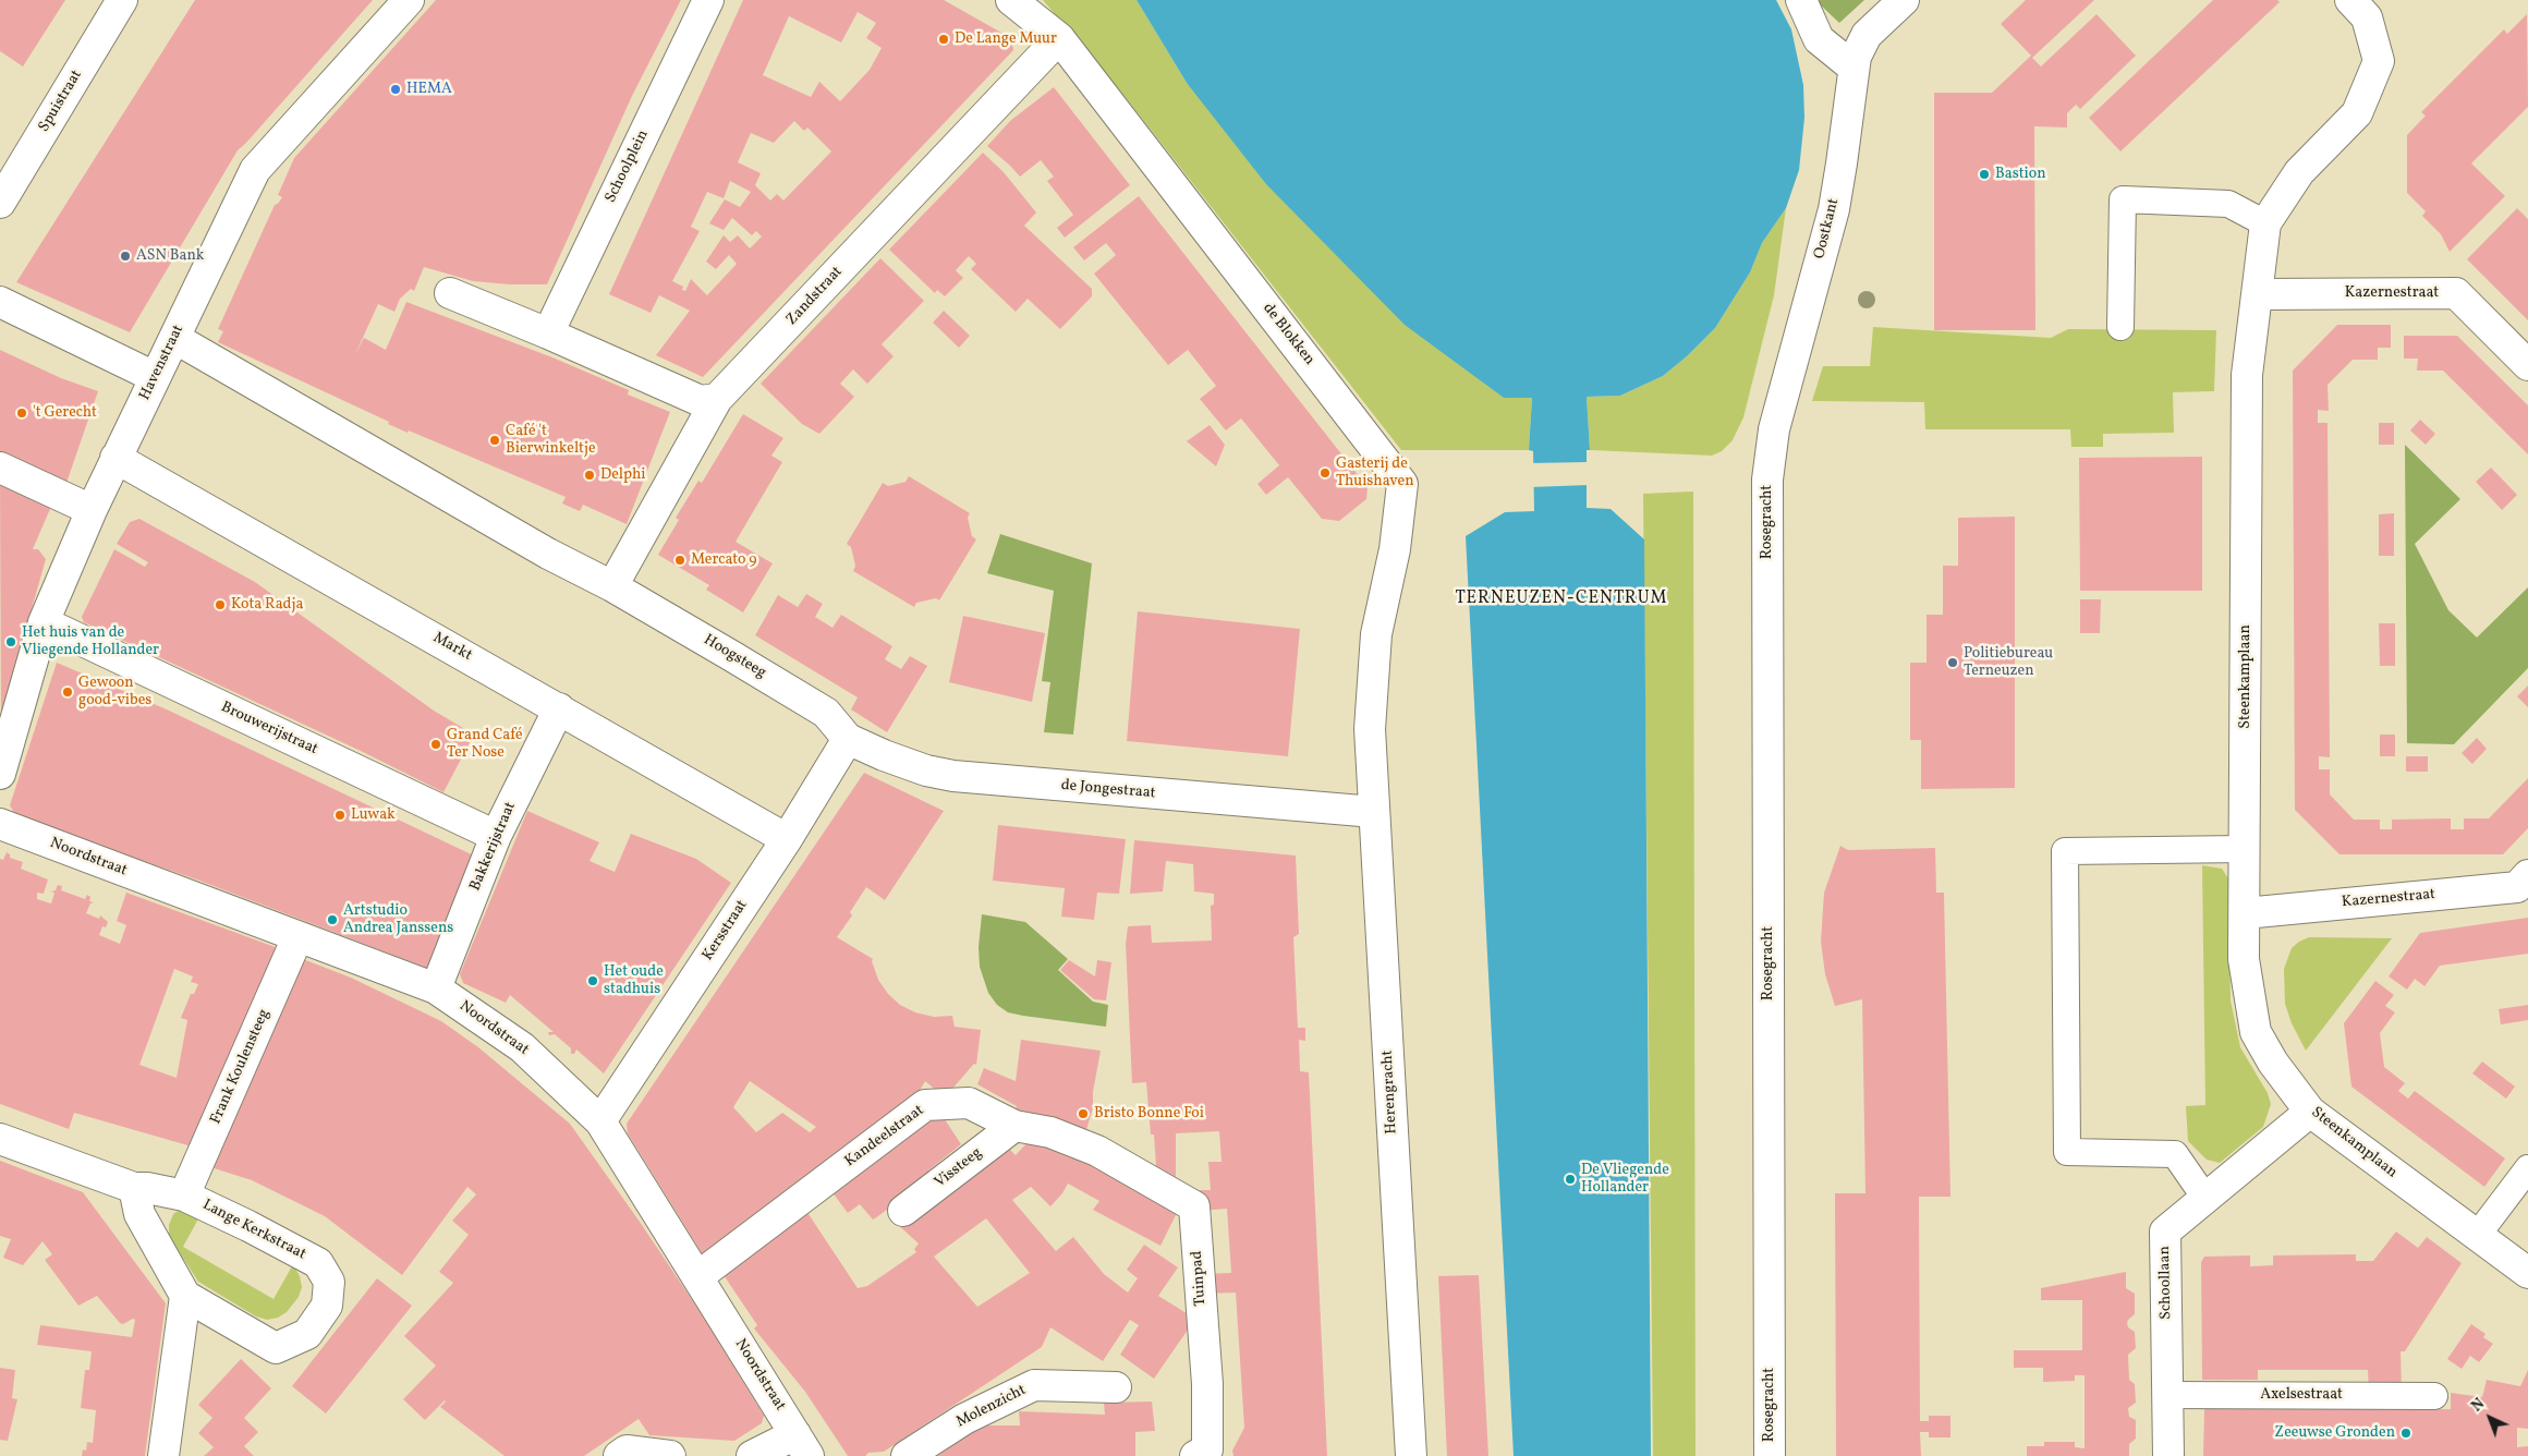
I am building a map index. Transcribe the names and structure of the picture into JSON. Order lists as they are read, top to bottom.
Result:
{
  "streets": {
    "street": [
      "Spuistraat",
      "Schoolplein",
      "Oostkant",
      "Kazernestraat",
      "Zandstraat",
      "de Blokken",
      "Havenstraat",
      "Rosegracht",
      "Markt",
      "Hoogsteeg",
      "Steenkamplaan",
      "Brouwerijstraat",
      "de Jongestraat",
      "Bakkerijstraat",
      "Noordstraat",
      "Kersstraat",
      "Frank Koulensteeg",
      "Herengracht",
      "Kandeelstraat",
      "Vissteeg",
      "Lange Kerkstraat",
      "Tuinpad",
      "Schoollaan",
      "Molenzicht"
    ],
    "lane": ["Axelsestraat"]
  },
  "crossings": [
    ["Oostkant", "Rosegracht"],
    ["Kazernestraat", "Steenkamplaan"],
    ["Zandstraat", "de Blokken"],
    ["Zandstraat", "Hoogsteeg"],
    ["de Blokken", "Herengracht"],
    ["Havenstraat", "Markt"],
    ["Havenstraat", "Brouwerijstraat"],
    ["Markt", "Bakkerijstraat"],
    ["Markt", "Kersstraat"],
    ["Hoogsteeg", "de Jongestraat"],
    ["Hoogsteeg", "Kersstraat"],
    ["Steenkamplaan", "Schoollaan"],
    ["Brouwerijstraat", "Bakkerijstraat"],
    ["de Jongestraat", "Kersstraat"],
    ["de Jongestraat", "Herengracht"],
    ["Bakkerijstraat", "Noordstraat"],
    ["Noordstraat", "Kersstraat"],
    ["Noordstraat", "Frank Koulensteeg"],
    ["Noordstraat", "Kandeelstraat"],
    ["Frank Koulensteeg", "Lange Kerkstraat"],
    ["Kandeelstraat", "Vissteeg"],
    ["Kandeelstraat", "Tuinpad"],
    ["Schoollaan", "Axelsestraat"]
  ],
  "districts": ["TERNEUZEN-CENTRUM"],
  "places": [
    "De Lange Muur",
    "HEMA",
    "Bastion",
    "ASN Bank",
    "'t Gerecht",
    "Café 't Bierwinkeltje",
    "Gasterij de Thuishaven",
    "Delphi",
    "Mercato 9",
    "Kota Radja",
    "Het huis van de Vliegende Hollander",
    "Politiebureau Terneuzen",
    "Gewoon good-vibes",
    "Grand Café Ter Nose",
    "Luwak",
    "Artstudio Andrea Janssens",
    "Het oude stadhuis",
    "Bristo Bonne Foi",
    "De Vliegende Hollander",
    "Zeeuwse Gronden"
  ],
  "north": "top left"
}
